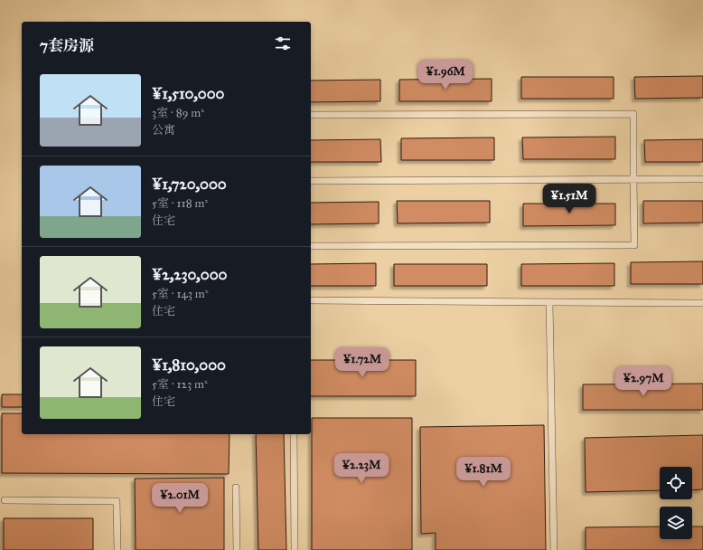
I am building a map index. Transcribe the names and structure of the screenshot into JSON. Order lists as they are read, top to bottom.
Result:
{
  "page": {
    "heading": "7套房源",
    "price": [
      "¥1.96M",
      "¥1.51M",
      "¥1.72M",
      "¥2.97M",
      "¥2.23M",
      "¥1.81M",
      "¥2.01M"
    ],
    "list": [
      {
        "name": "¥1,510,000",
        "note": "3室 · 89 m² · 公寓"
      },
      {
        "name": "¥1,720,000",
        "note": "5室 · 118 m² · 住宅"
      },
      {
        "name": "¥2,230,000",
        "note": "5室 · 143 m² · 住宅"
      },
      {
        "name": "¥1,810,000",
        "note": "5室 · 123 m² · 住宅"
      }
    ]
  }
}
